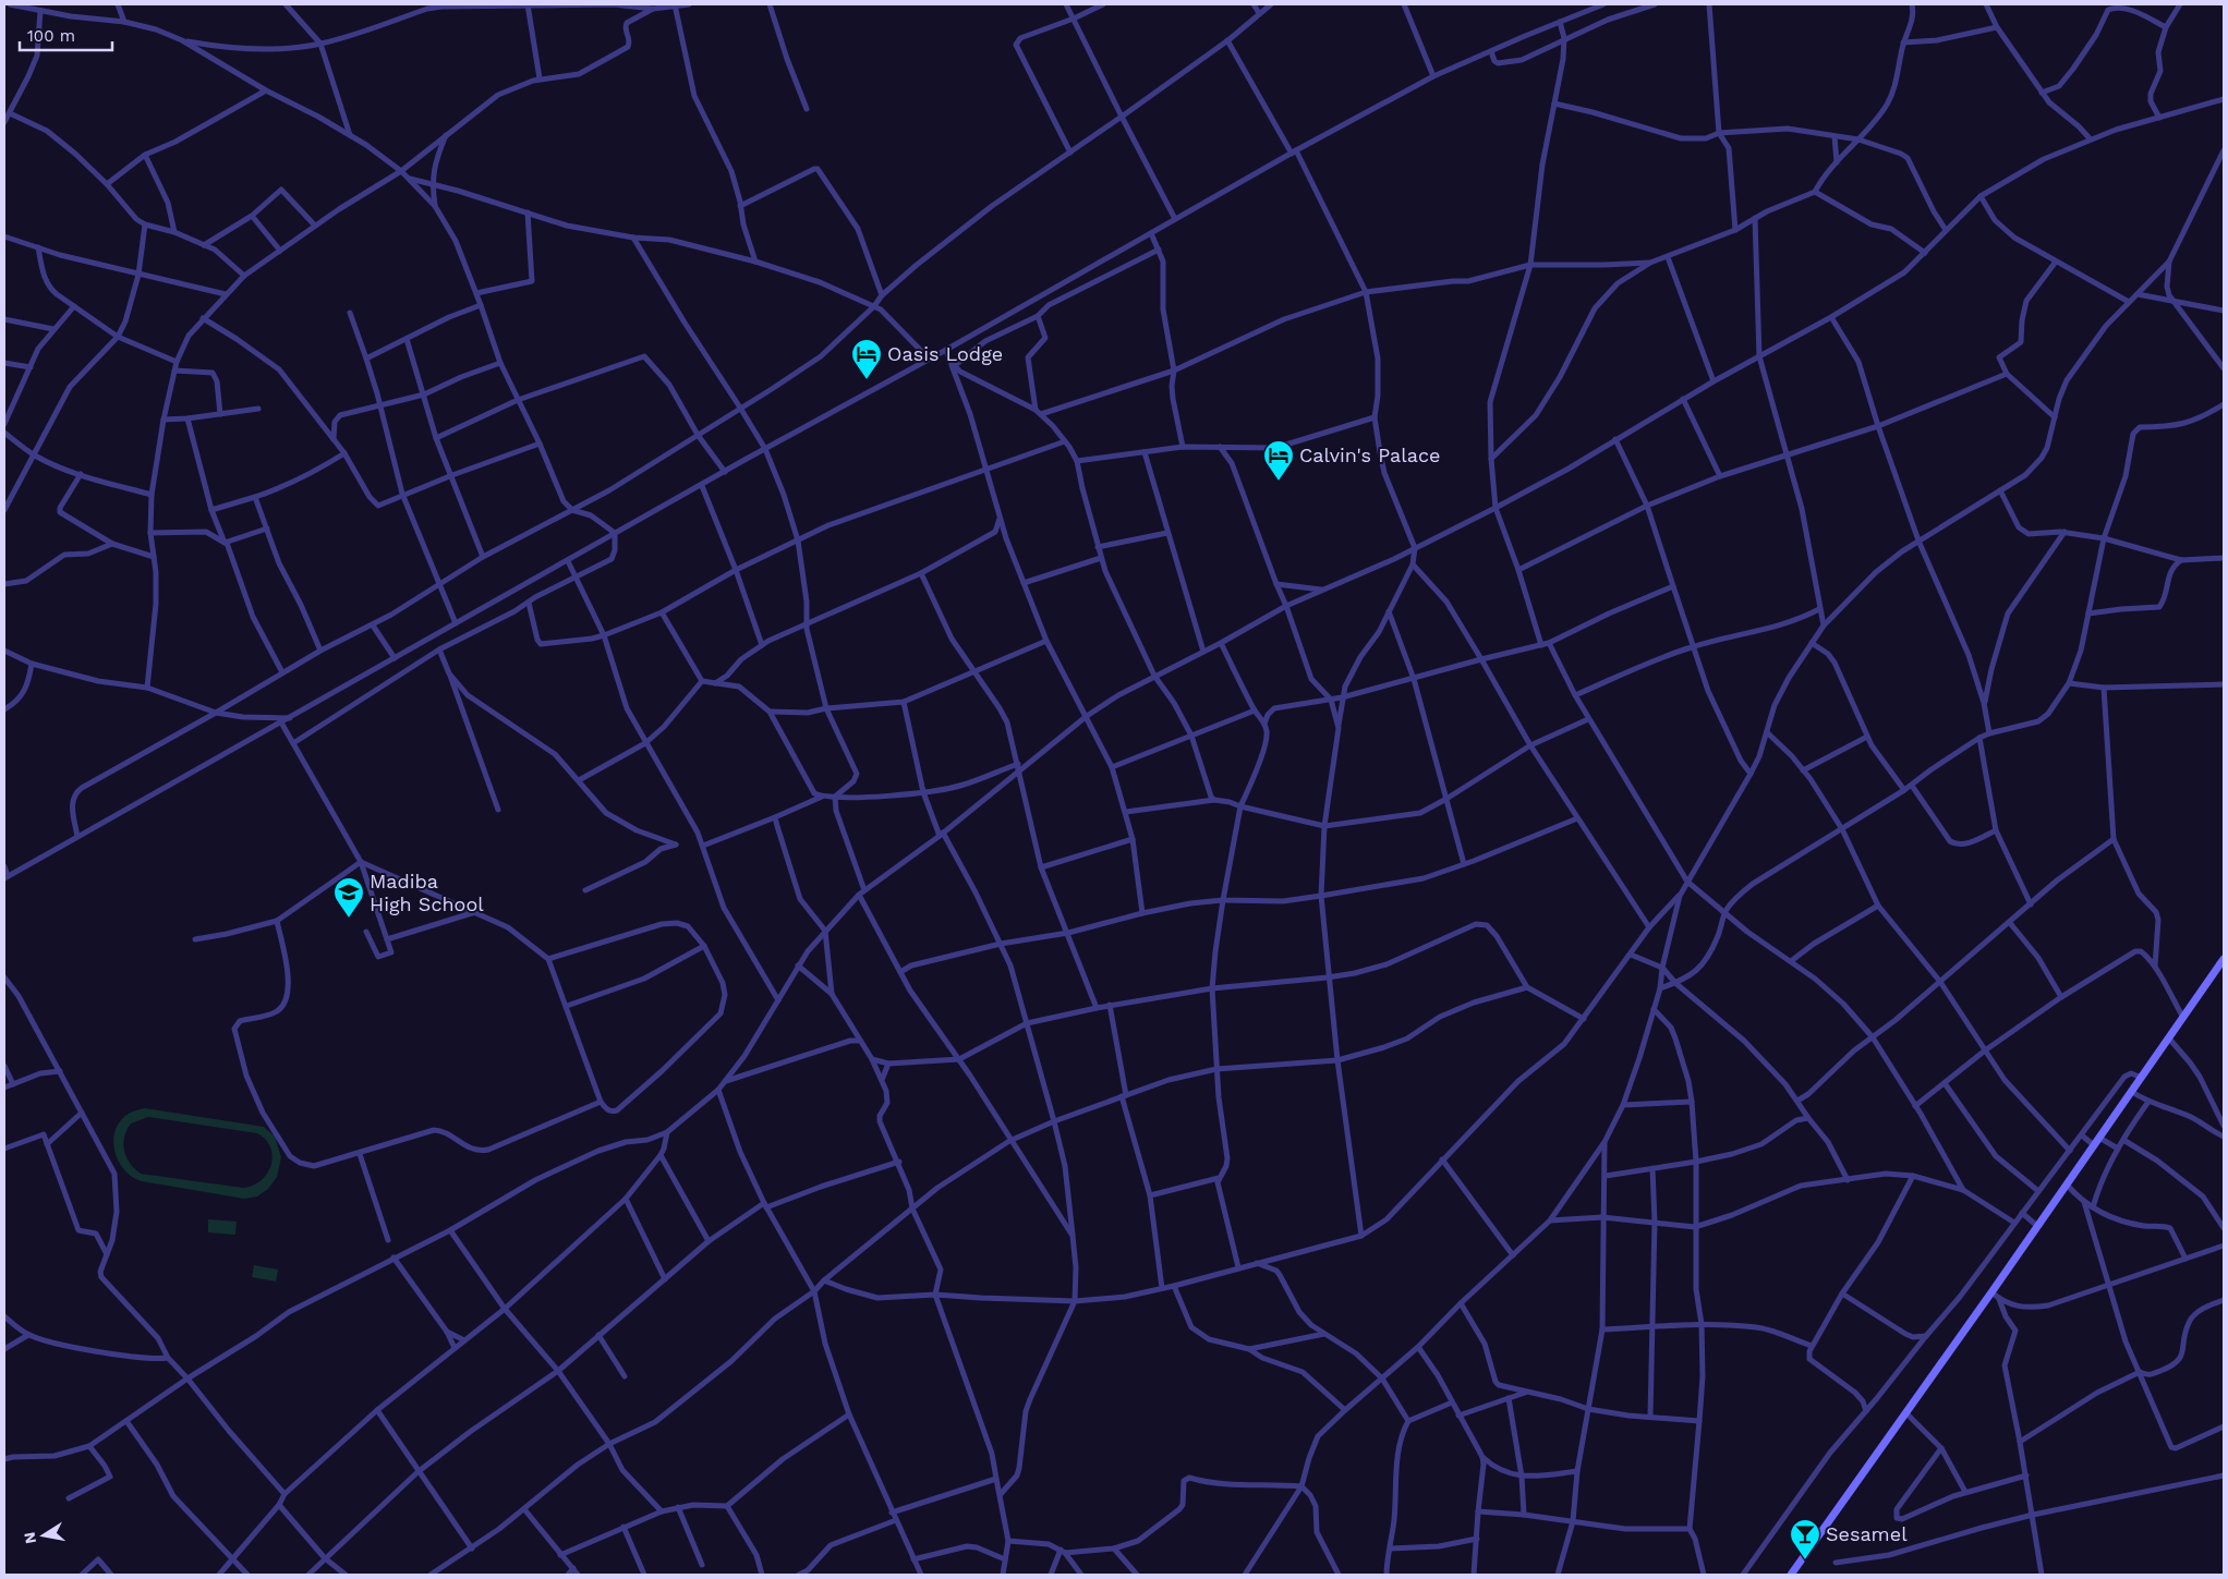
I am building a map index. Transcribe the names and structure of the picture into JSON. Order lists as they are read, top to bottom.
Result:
{
  "places": {
    "hotel": ["Oasis Lodge", "Calvin's Palace"],
    "school or university": ["Madiba High School"],
    "bar": ["Sesamel"]
  },
  "scale_bar": "100 m",
  "north": "left"
}
